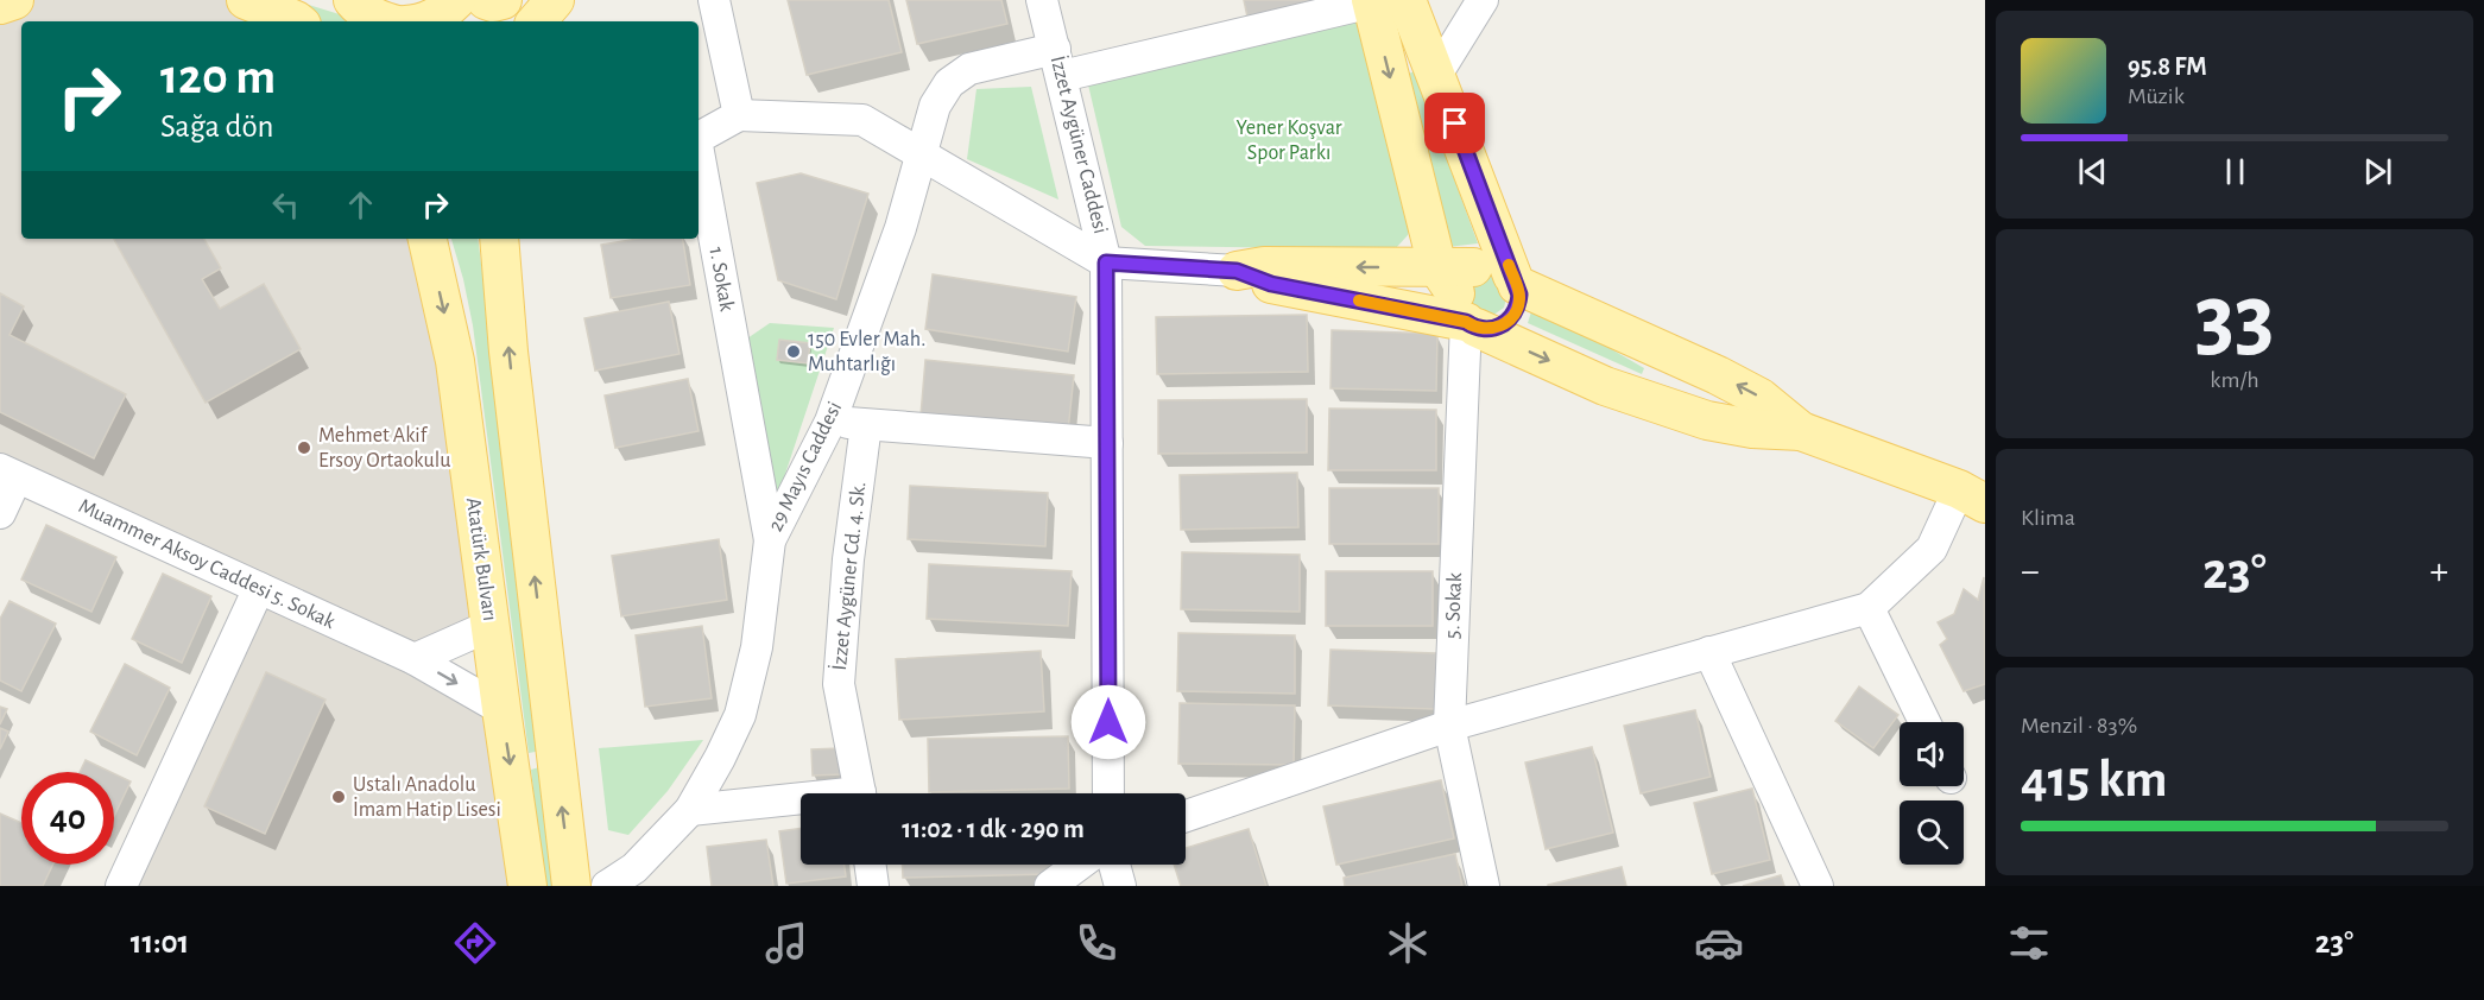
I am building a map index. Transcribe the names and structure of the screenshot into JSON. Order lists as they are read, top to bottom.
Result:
{
  "streets": {
    "main road": ["Atatürk Bulvarı"],
    "street": [
      "İzzet Aygüner Caddesi",
      "1. Sokak",
      "29 Mayıs Caddesi",
      "Muammer Aksoy Caddesi 5. Sokak",
      "İzzet Aygüner Cd. 4. Sk.",
      "5. Sokak"
    ]
  },
  "crossings": [
    ["İzzet Aygüner Caddesi", "29 Mayıs Caddesi"],
    ["1. Sokak", "29 Mayıs Caddesi"],
    ["Atatürk Bulvarı", "Muammer Aksoy Caddesi 5. Sokak"]
  ],
  "parks": ["Yener Koşvar Spor Parkı"],
  "places": ["150 Evler Mah. Muhtarlığı", "Mehmet Akif Ersoy Ortaokulu", "Ustalı Anadolu İmam Hatip Lisesi"],
  "page": {
    "turn": ["120 m", "Sağa dön"],
    "song": ["95.8 FM", "Müzik"],
    "tile": [
      ["33", "km/h"],
      "Klima",
      ["Menzil · 83%", "415 km"]
    ],
    "heat": ["−", "23°", "+"],
    "limit": "40",
    "trip": "11:02 · 1 dk · 290 m",
    "tabs": ["11:01", "23°"]
  }
}
